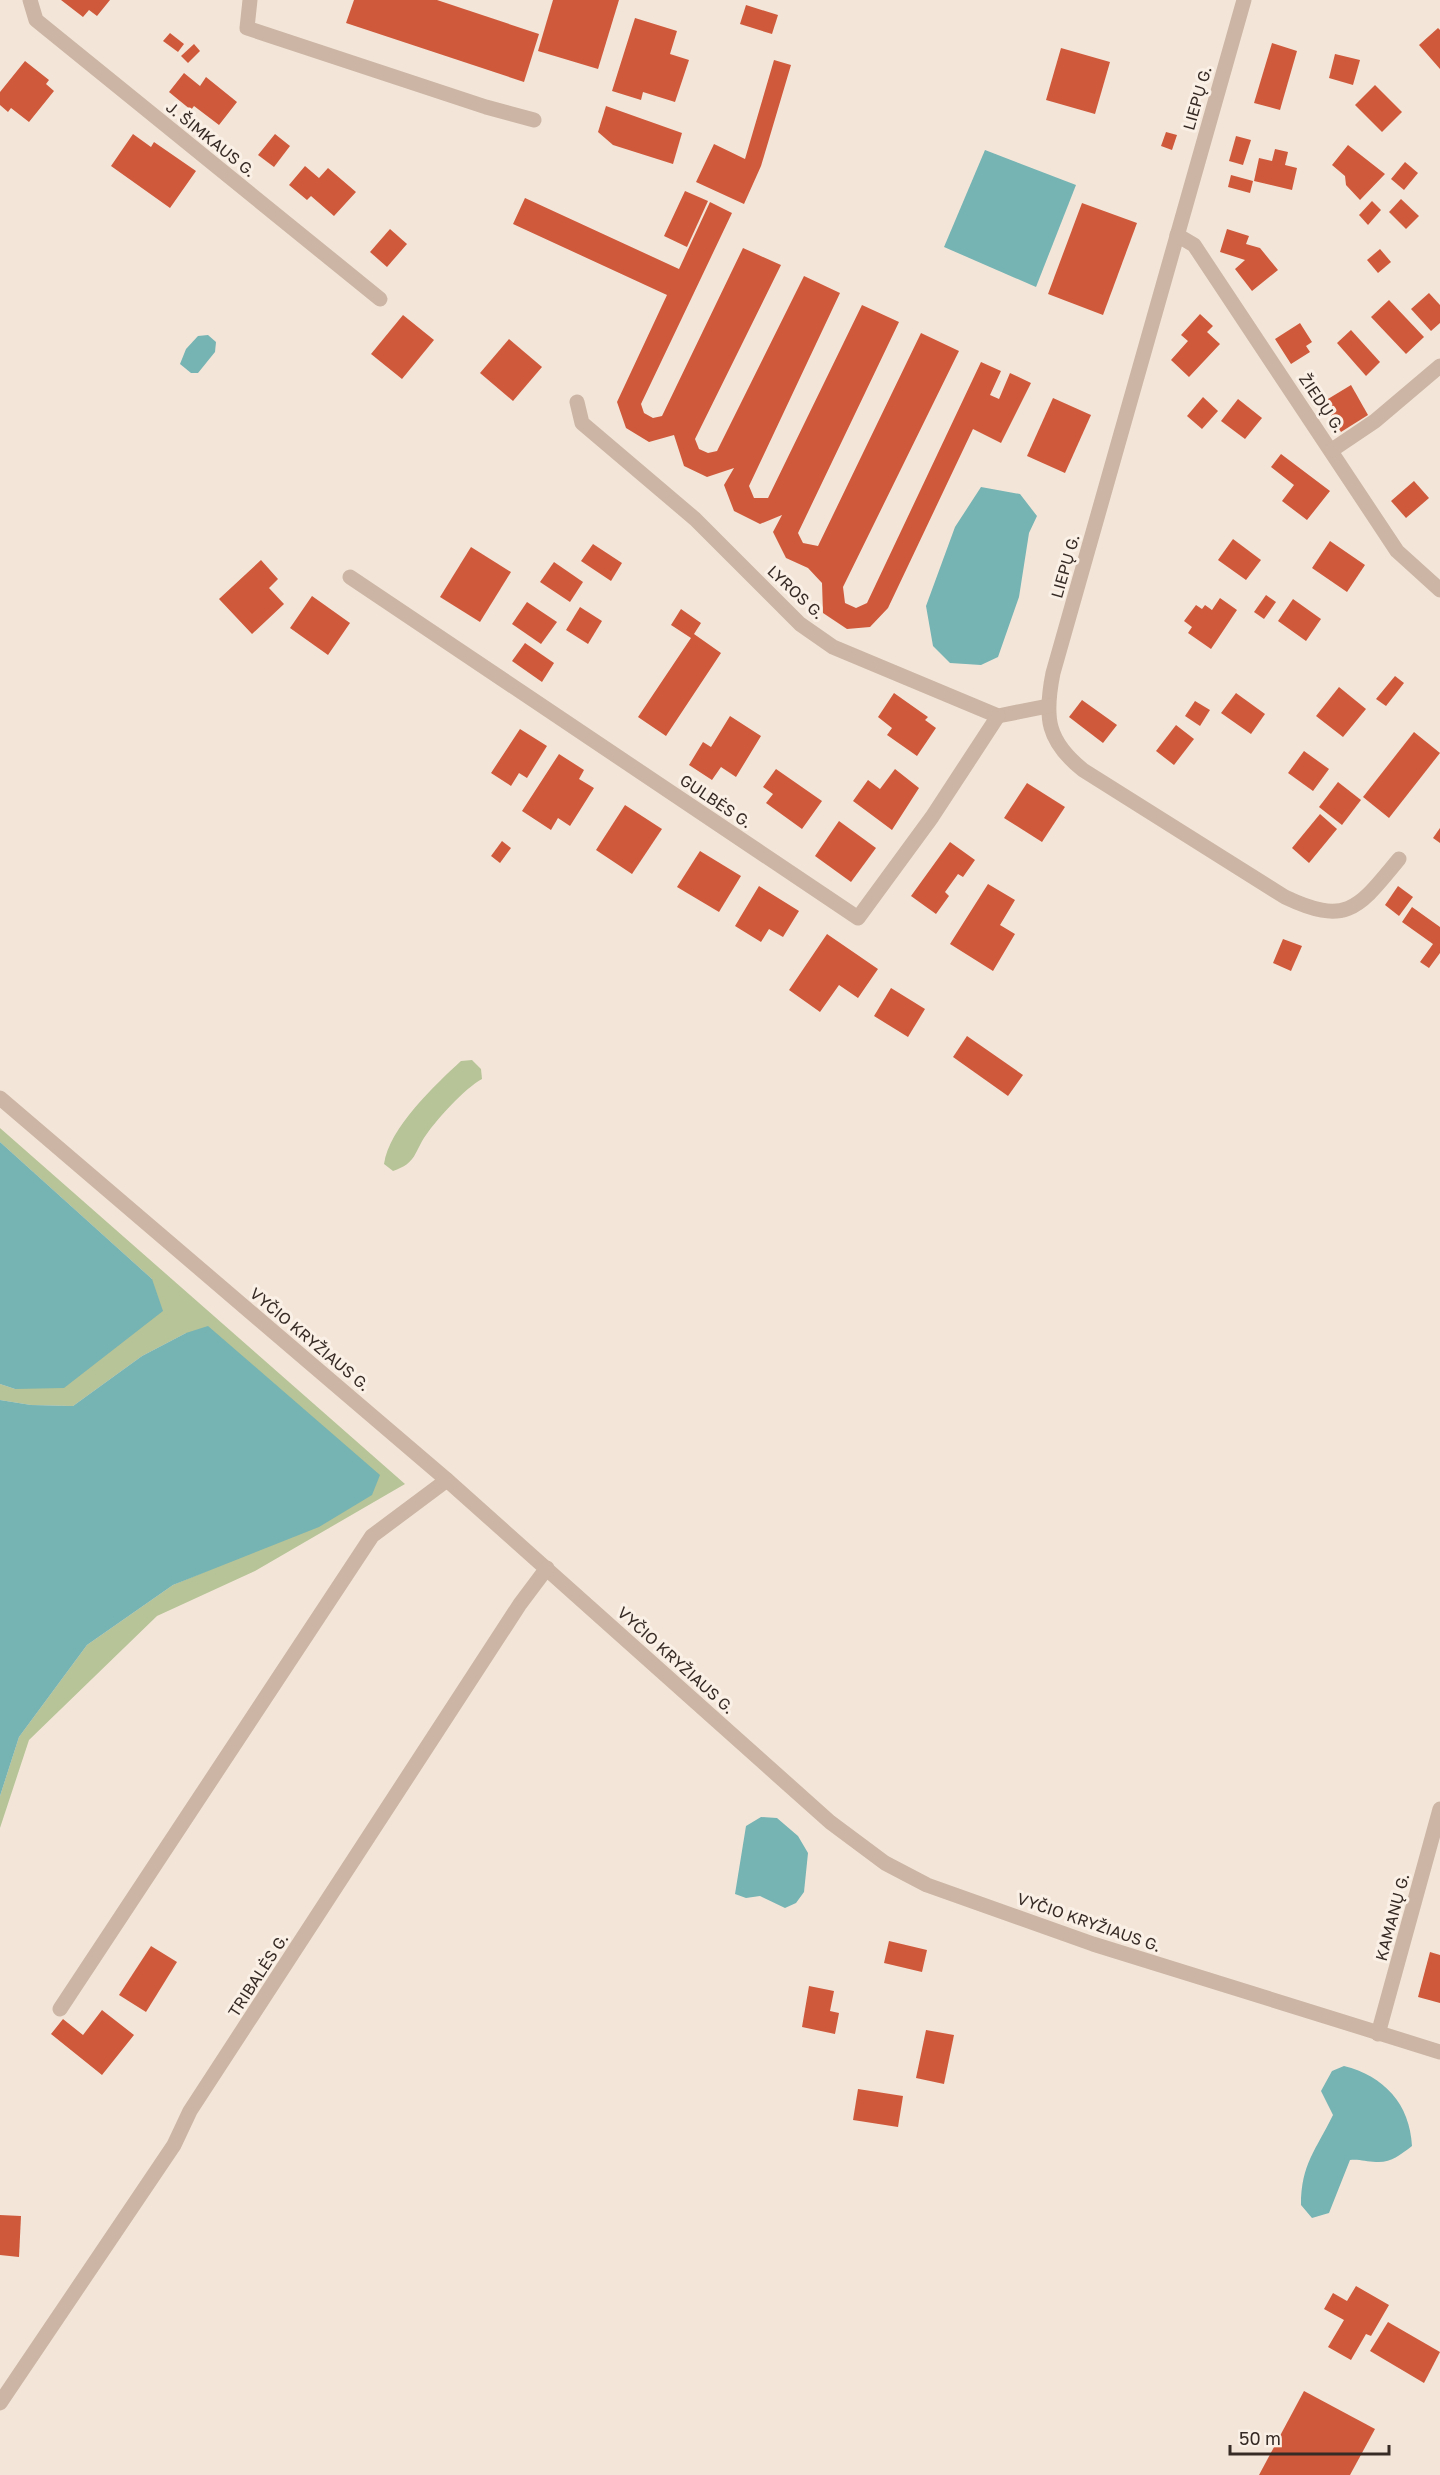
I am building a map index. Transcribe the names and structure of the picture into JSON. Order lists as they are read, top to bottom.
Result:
{
  "streets": {
    "street": [
      "LIEPŲ G.",
      "J. ŠIMKAUS G.",
      "ŽIEDŲ G.",
      "LYROS G.",
      "GULBĖS G.",
      "VYČIO KRYŽIAUS G.",
      "KAMANŲ G.",
      "TRIBALĖS G."
    ]
  },
  "crossings": [
    ["LIEPŲ G.", "ŽIEDŲ G."],
    ["LYROS G.", "GULBĖS G."],
    ["VYČIO KRYŽIAUS G.", "KAMANŲ G."],
    ["VYČIO KRYŽIAUS G.", "TRIBALĖS G."]
  ],
  "scale_bar": "50 m"
}
